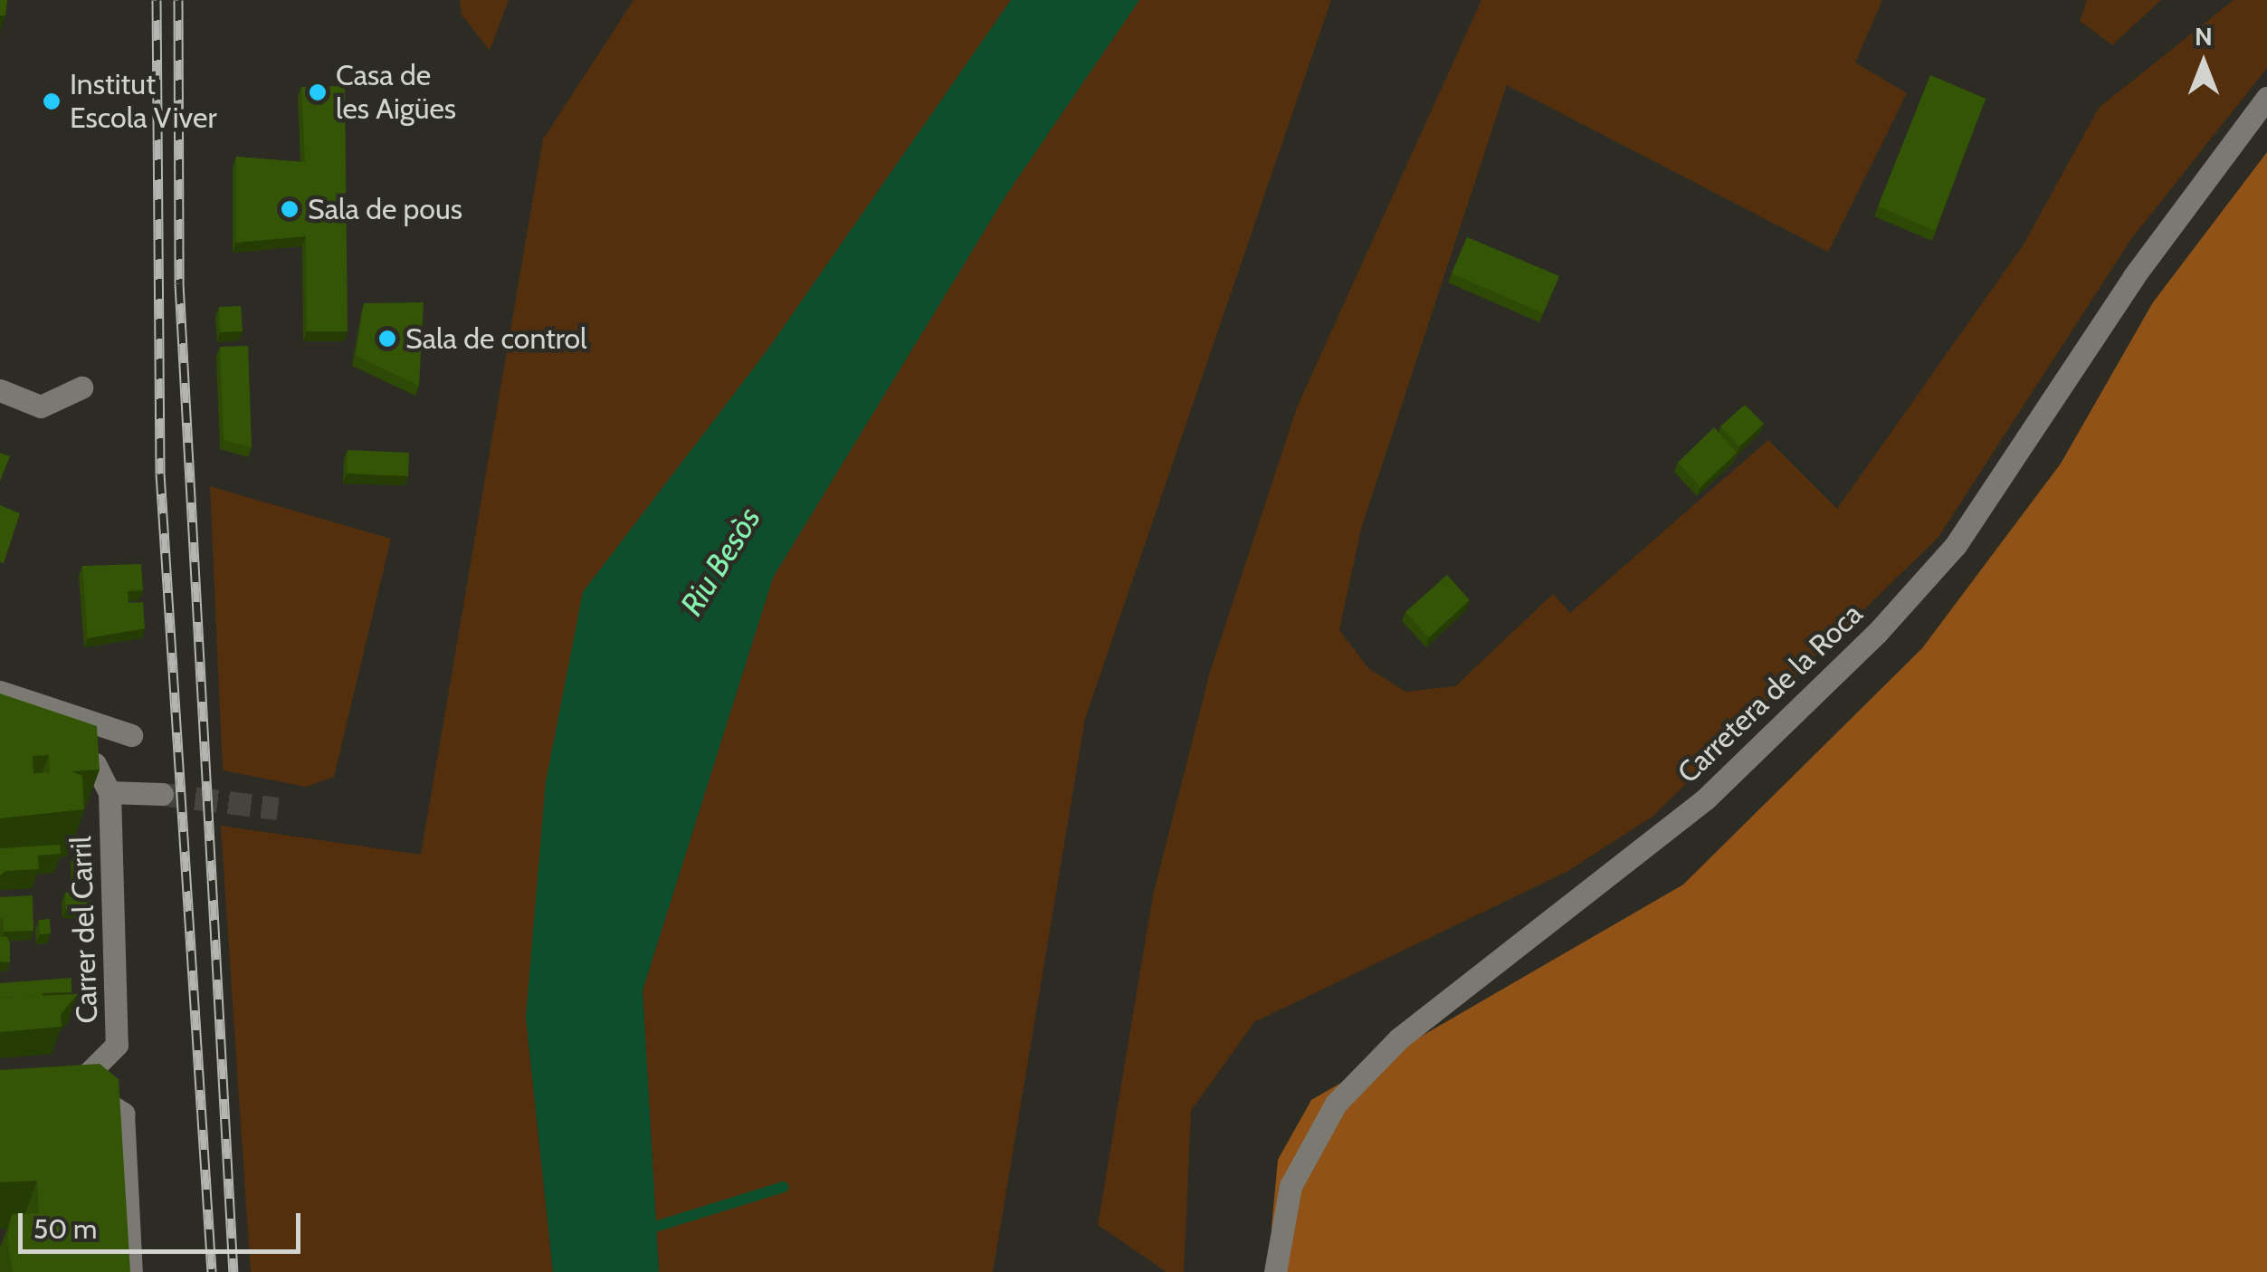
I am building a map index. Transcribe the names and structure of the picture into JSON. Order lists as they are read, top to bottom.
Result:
{
  "streets": {
    "street": ["Carretera de la Roca", "Carrer del Carril"]
  },
  "water": ["Riu Besòs"],
  "places": [
    "Casa de les Aigües",
    "Institut Escola Viver",
    "Sala de pous",
    "Sala de control"
  ],
  "scale_bar": "50 m",
  "north": "top"
}
